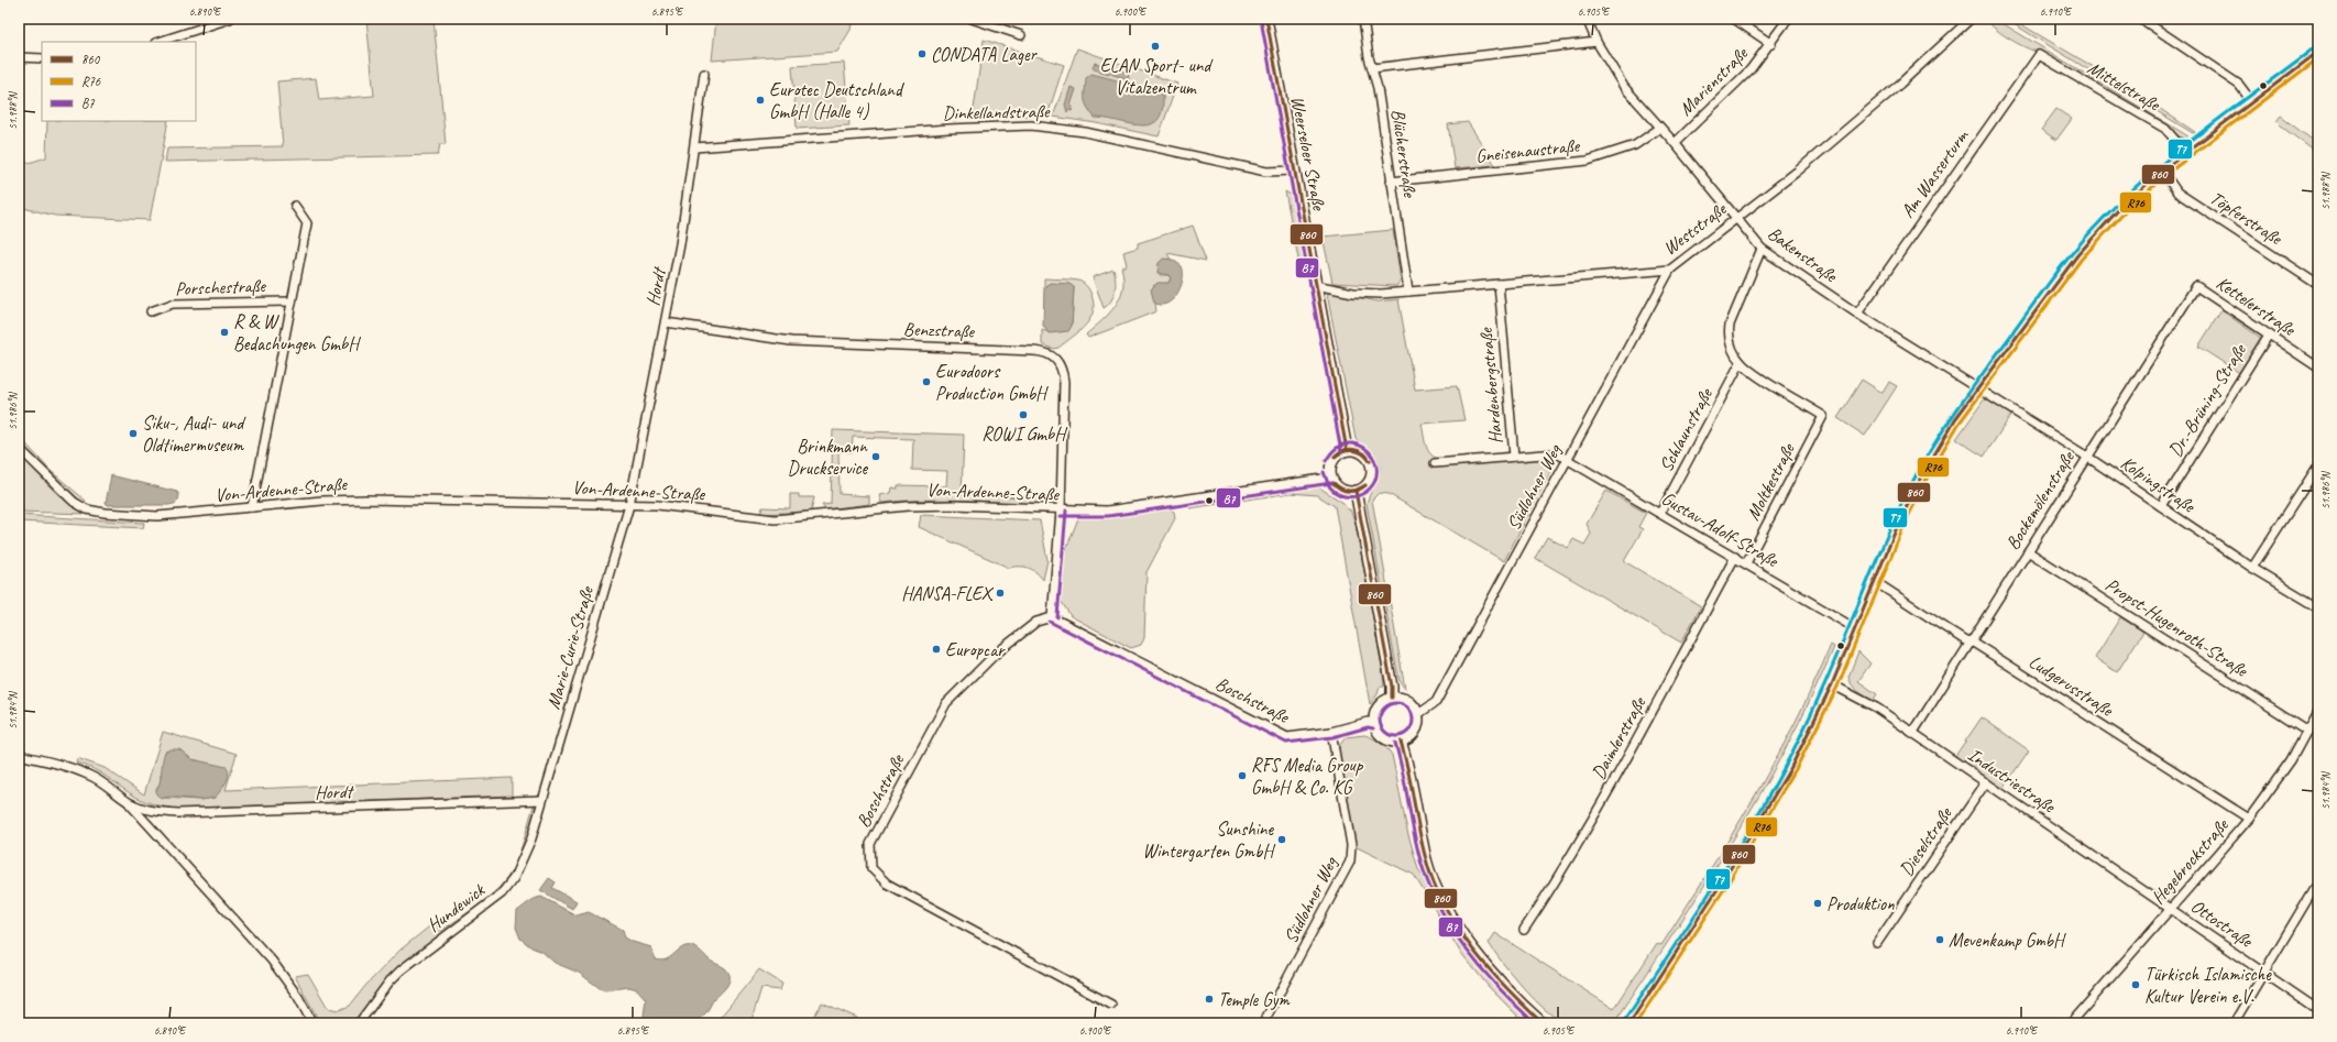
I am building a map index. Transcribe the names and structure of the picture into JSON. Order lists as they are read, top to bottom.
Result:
{
  "streets": {
    "street": [
      "Marienstraße",
      "Mittelstraße",
      "Dinkellandstraße",
      "Gneisenaustraße",
      "Weerseloer Straße",
      "Blücherstraße",
      "Am Wasserturm",
      "Töpferstraße",
      "Weststraße",
      "Bakenstraße",
      "Porschestraße",
      "Hordt",
      "Kettelerstraße",
      "Benzstraße",
      "Hardenbergstraße",
      "Dr.-Brüning-Straße",
      "Schlaunstraße",
      "Moltkestraße",
      "Kolpingstraße",
      "Südlohner Weg",
      "Von-Ardenne-Straße",
      "Bockemölenstraße",
      "Gustav-Adolf-Straße",
      "Propst-Hugenroth-Straße",
      "Marie-Curie-Straße",
      "Ludgerusstraße",
      "Boschstraße",
      "Daimlerstraße",
      "Industriestraße",
      "Dieselstraße",
      "Hegebrockstraße",
      "Hundewick",
      "Ottostraße"
    ]
  },
  "crossings": [
    ["Marienstraße", "Bakenstraße"],
    ["Mittelstraße", "Am Wasserturm"],
    ["Dinkellandstraße", "Weerseloer Straße"],
    ["Dinkellandstraße", "Hordt"],
    ["Gneisenaustraße", "Blücherstraße"],
    ["Gneisenaustraße", "Bakenstraße"],
    ["Weerseloer Straße", "Weststraße"],
    ["Weerseloer Straße", "Von-Ardenne-Straße"],
    ["Blücherstraße", "Weststraße"],
    ["Am Wasserturm", "Bakenstraße"],
    ["Weststraße", "Bakenstraße"],
    ["Weststraße", "Hardenbergstraße"],
    ["Weststraße", "Südlohner Weg"],
    ["Bakenstraße", "Kolpingstraße"],
    ["Porschestraße", "Von-Ardenne-Straße"],
    ["Hordt", "Benzstraße"],
    ["Hordt", "Von-Ardenne-Straße"],
    ["Hordt", "Marie-Curie-Straße"],
    ["Hordt", "Hundewick"],
    ["Kettelerstraße", "Dr.-Brüning-Straße"],
    ["Kettelerstraße", "Bockemölenstraße"],
    ["Benzstraße", "Von-Ardenne-Straße"],
    ["Hardenbergstraße", "Südlohner Weg"],
    ["Hardenbergstraße", "Gustav-Adolf-Straße"],
    ["Dr.-Brüning-Straße", "Kolpingstraße"],
    ["Schlaunstraße", "Moltkestraße"],
    ["Schlaunstraße", "Gustav-Adolf-Straße"],
    ["Moltkestraße", "Gustav-Adolf-Straße"],
    ["Kolpingstraße", "Bockemölenstraße"],
    ["Südlohner Weg", "Gustav-Adolf-Straße"],
    ["Südlohner Weg", "Boschstraße"],
    ["Von-Ardenne-Straße", "Marie-Curie-Straße"],
    ["Bockemölenstraße", "Propst-Hugenroth-Straße"],
    ["Bockemölenstraße", "Ludgerusstraße"],
    ["Bockemölenstraße", "Industriestraße"],
    ["Gustav-Adolf-Straße", "Daimlerstraße"],
    ["Propst-Hugenroth-Straße", "Hegebrockstraße"],
    ["Marie-Curie-Straße", "Hundewick"],
    ["Ludgerusstraße", "Hegebrockstraße"],
    ["Industriestraße", "Dieselstraße"],
    ["Industriestraße", "Hegebrockstraße"],
    ["Industriestraße", "Ottostraße"],
    ["Hegebrockstraße", "Ottostraße"]
  ],
  "places": [
    "ELAN Sport- und Vitalzentrum",
    "CONDATA Lager",
    "Eurotec Deutschland GmbH (Halle 4)",
    "R & W Bedachungen GmbH",
    "Eurodoors Production GmbH",
    "ROWI GmbH",
    "Siku-, Audi- und Oldtimermuseum",
    "Brinkmann Druckservice",
    "HANSA-FLEX",
    "Europcar",
    "RFS Media Group GmbH & Co. KG",
    "Sunshine Wintergarten GmbH",
    "Produktion",
    "Mevenkamp GmbH",
    "Türkisch Islamische Kultur Verein e.V.",
    "Temple Gym"
  ],
  "lines": [
    "transit line 860",
    "transit line B7",
    "transit line T7",
    "transit line R76"
  ],
  "legend": ["860", "R76", "B7"],
  "coordinates": [
    "6.890°E",
    "6.895°E",
    "6.900°E",
    "6.905°E",
    "6.910°E",
    "51.988°N",
    "51.986°N",
    "51.984°N"
  ]
}
